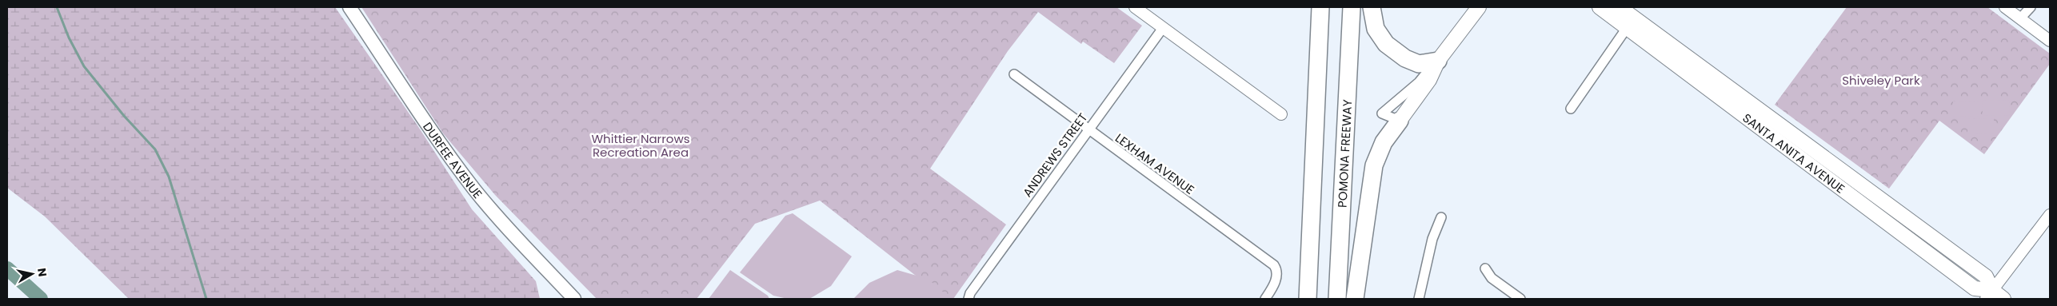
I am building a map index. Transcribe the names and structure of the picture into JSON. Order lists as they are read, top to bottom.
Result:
{
  "streets": {
    "highway": ["POMONA FREEWAY"],
    "main road": ["SANTA ANITA AVENUE", "DURFEE AVENUE"],
    "street": ["ANDREWS STREET", "LEXHAM AVENUE"]
  },
  "crossings": [
    ["ANDREWS STREET", "LEXHAM AVENUE"]
  ],
  "parks": ["Shiveley Park", "Whittier Narrows Recreation Area"],
  "north": "right"
}
